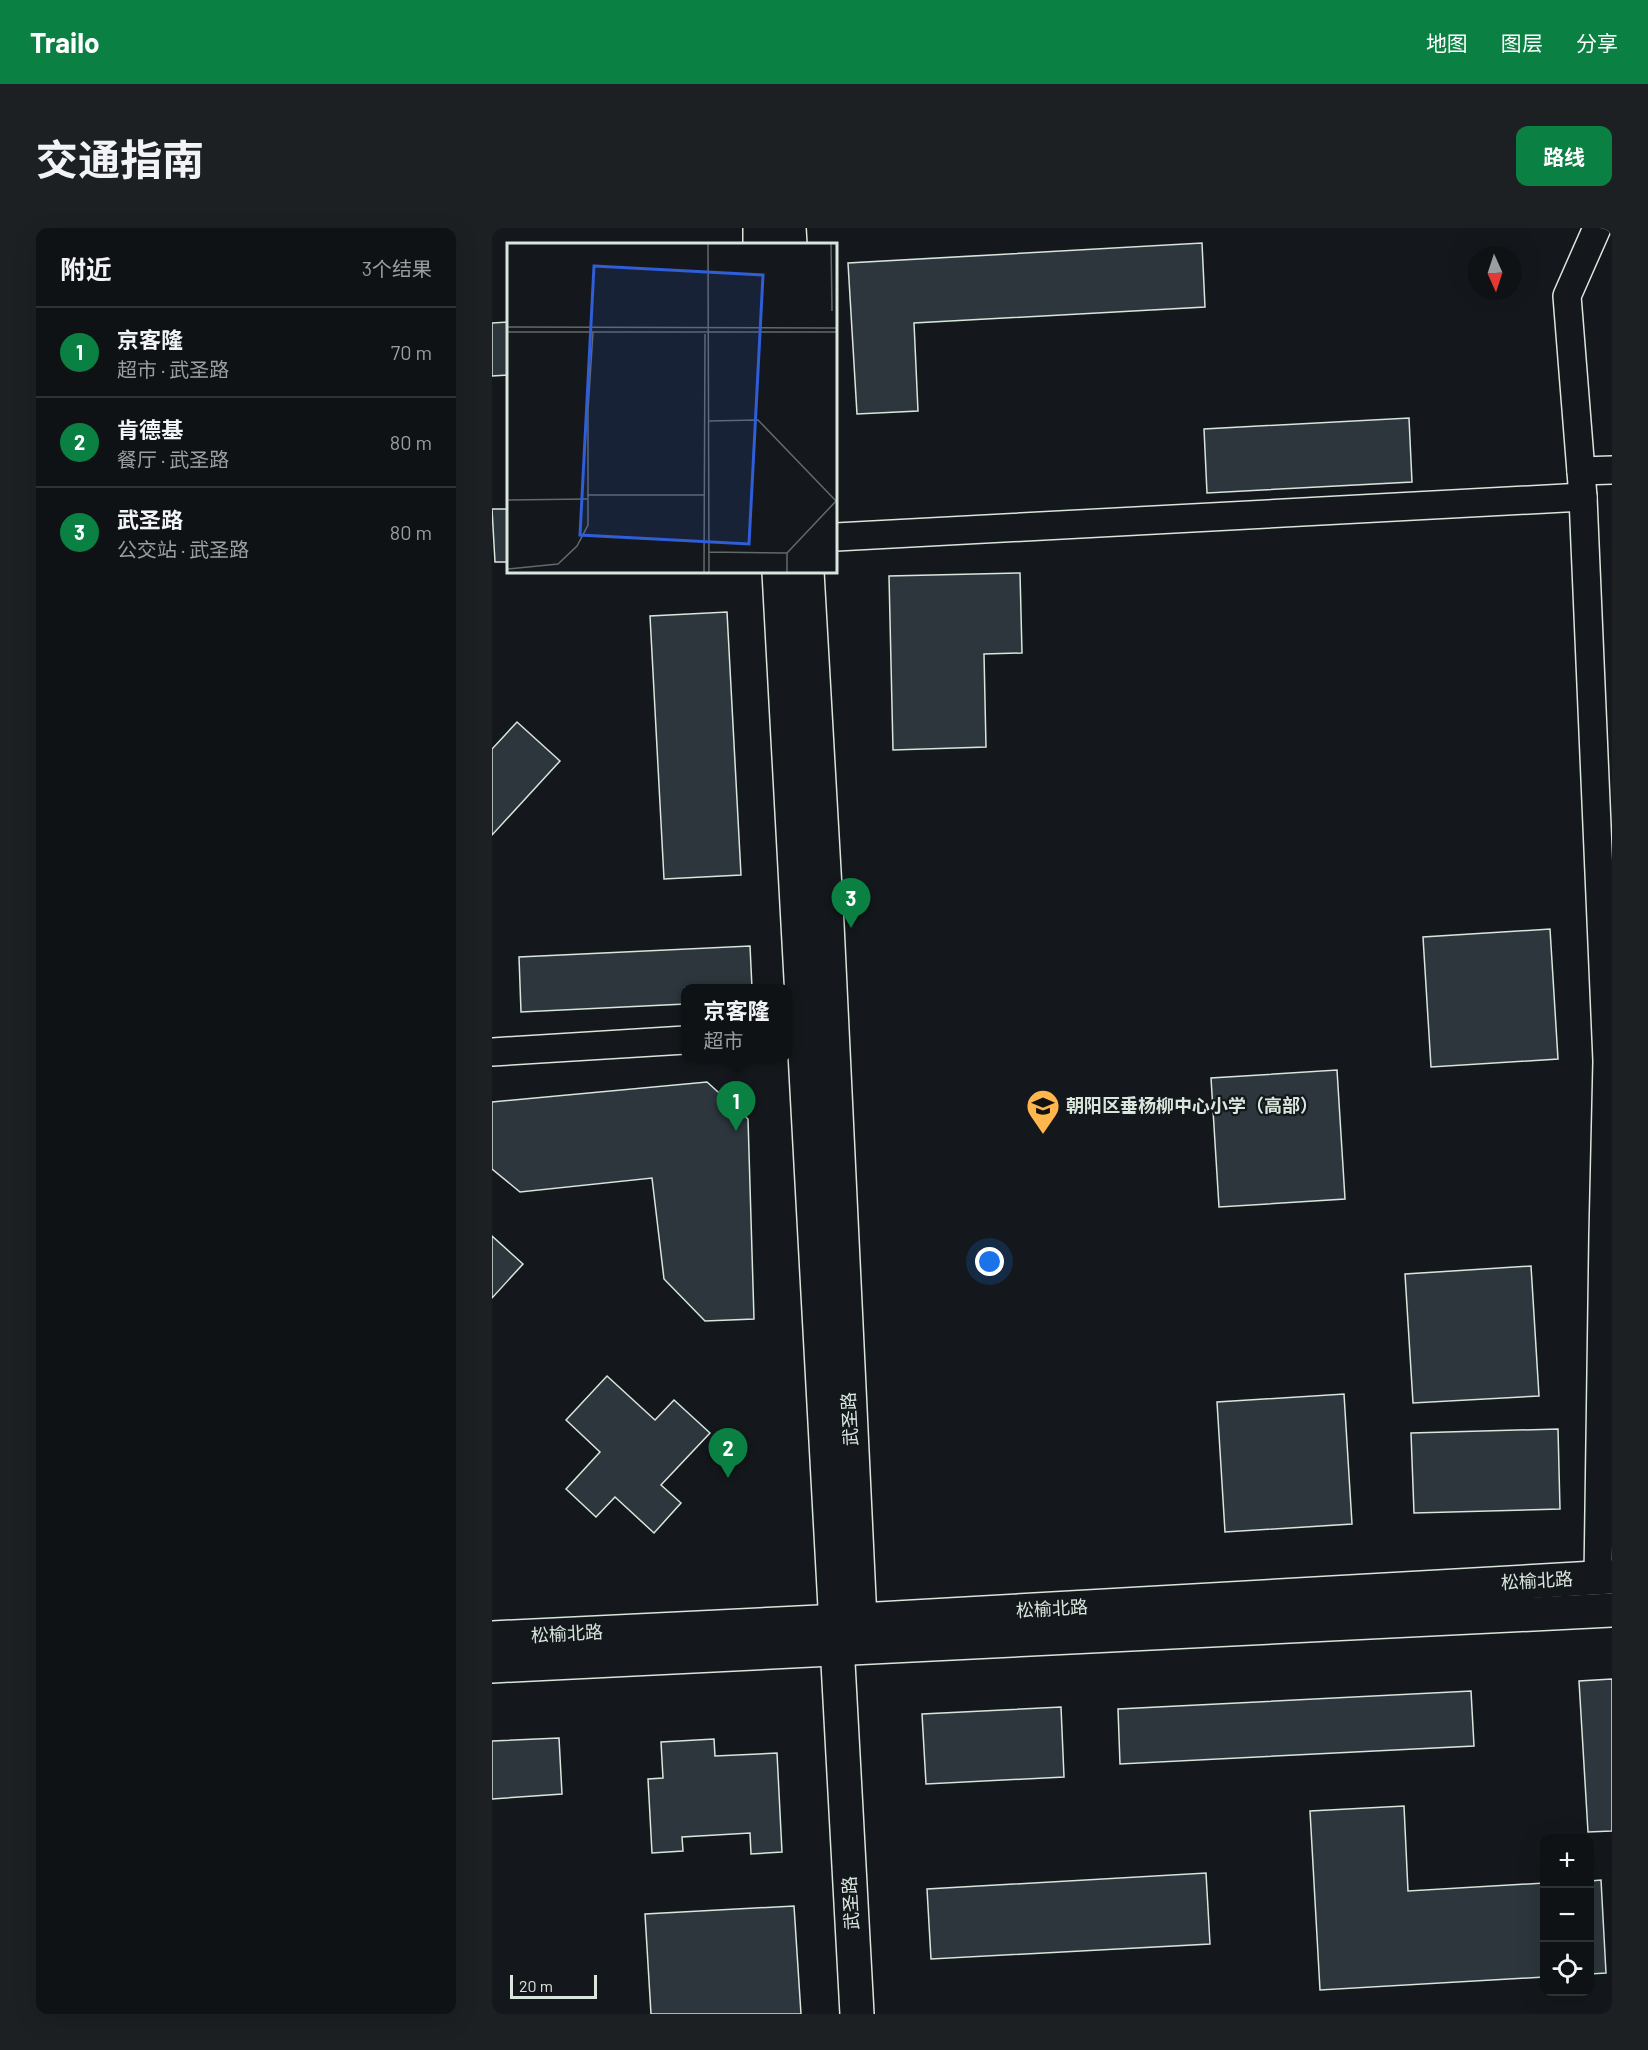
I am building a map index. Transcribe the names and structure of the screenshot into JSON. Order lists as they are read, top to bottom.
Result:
{
  "streets": {
    "street": ["武圣路", "松榆北路"]
  },
  "crossings": [
    ["武圣路", "松榆北路"]
  ],
  "places": {
    "school or university": ["朝阳区垂杨柳中心小学（高部）"]
  },
  "scale_bar": "20 m",
  "north": "bottom",
  "page": {
    "header": "Trailo",
    "nav": ["地图", "图层", "分享"],
    "title": "交通指南",
    "buttons": "路线",
    "heading": ["附近", "3个结果"],
    "list": [
      {
        "mark": "1",
        "name": "京客隆",
        "note": "超市 · 武圣路",
        "value": "70 m"
      },
      {
        "mark": "2",
        "name": "肯德基",
        "note": "餐厅 · 武圣路",
        "value": "80 m"
      },
      {
        "mark": "3",
        "name": "武圣路",
        "note": "公交站 · 武圣路",
        "value": "80 m"
      }
    ],
    "pins": ["3", "1", "2"],
    "popup": ["京客隆", "超市"],
    "map_buttons": ["+", "−"],
    "scale": "20 m"
  }
}
